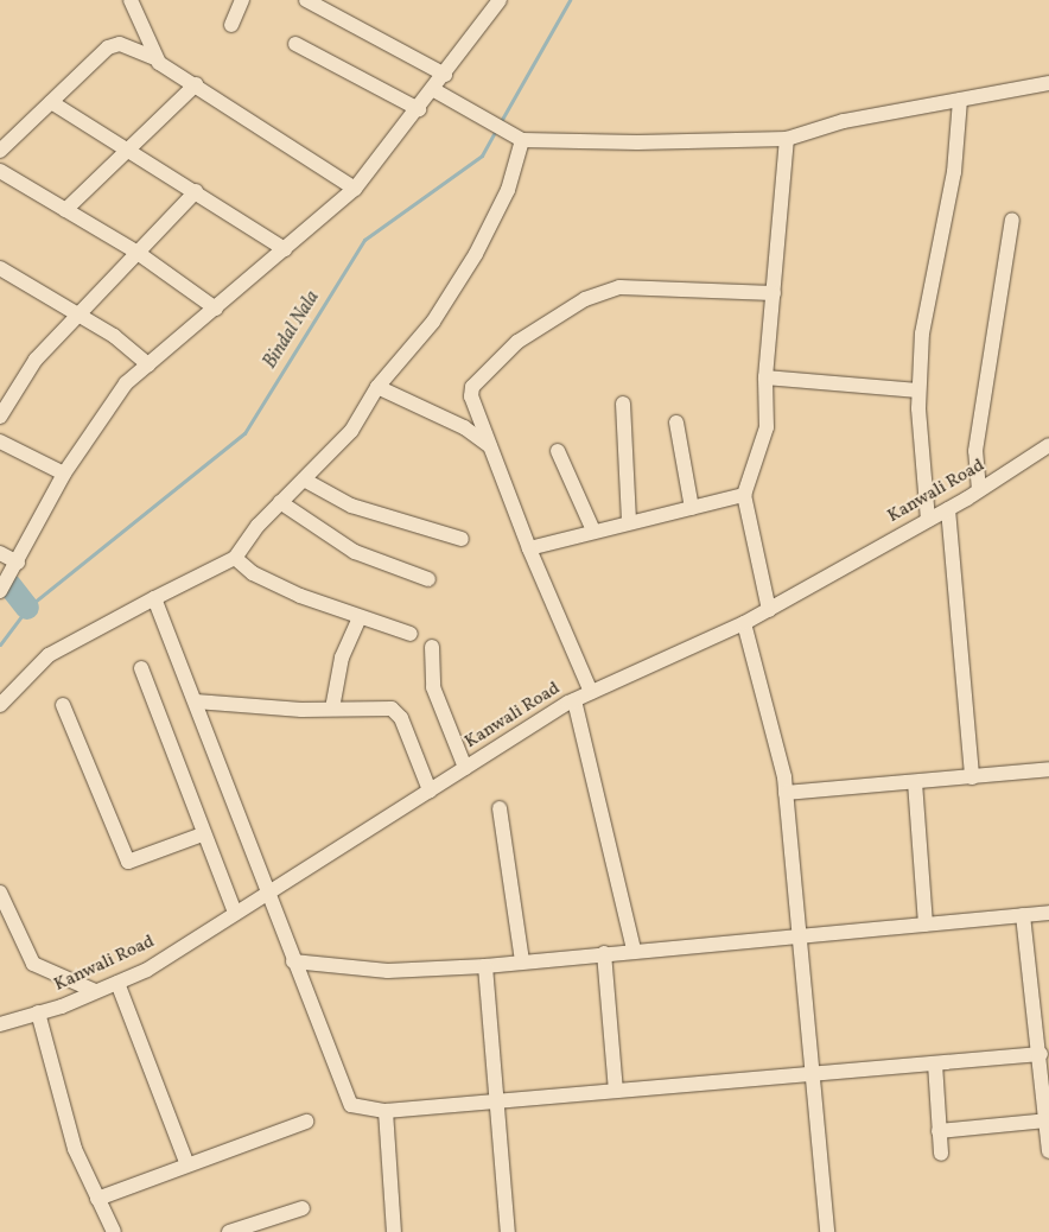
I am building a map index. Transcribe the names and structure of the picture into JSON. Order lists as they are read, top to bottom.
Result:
{
  "streets": {
    "street": ["Kanwali Road"]
  },
  "water": ["Bindal Nala"]
}
